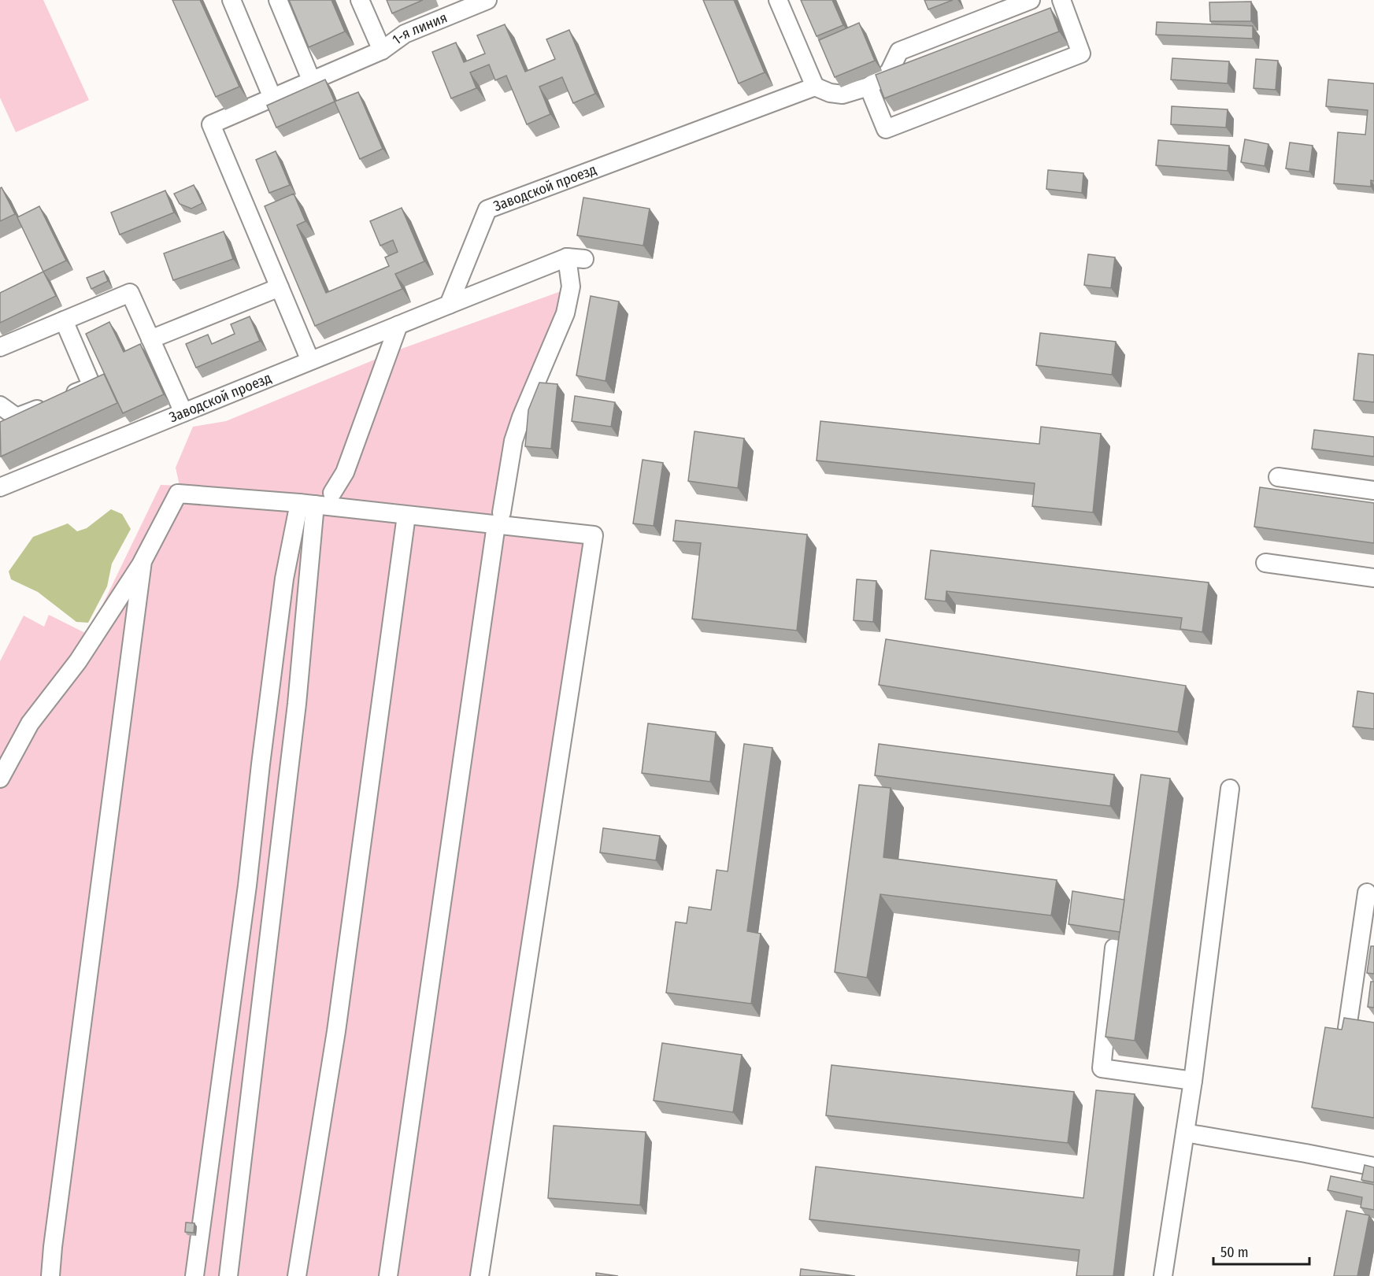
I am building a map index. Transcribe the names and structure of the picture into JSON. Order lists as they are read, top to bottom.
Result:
{
  "streets": {
    "street": ["1-я линия", "Заводской проезд"]
  },
  "scale_bar": "50 m"
}
